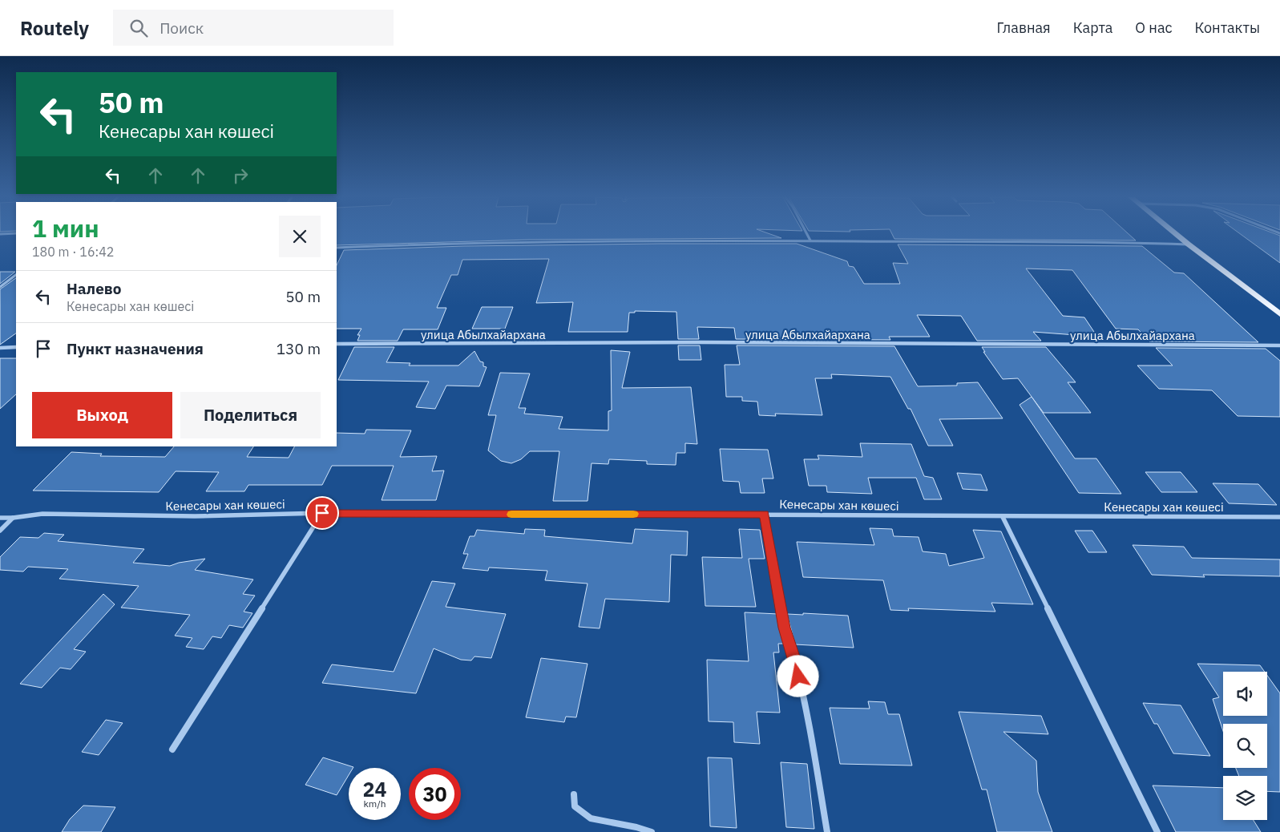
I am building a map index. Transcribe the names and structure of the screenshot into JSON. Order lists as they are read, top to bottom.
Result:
{
  "streets": {
    "street": ["улица Абылхайархана", "Кенесары хан көшесі"]
  },
  "page": {
    "header": "Routely",
    "search": "Поиск",
    "nav": [
      "Главная",
      "Карта",
      "О нас",
      "Контакты"
    ],
    "turn": ["50 m", "Кенесары хан көшесі"],
    "heading": ["1 мин", "180 m · 16:42"],
    "list": [
      {
        "name": "Налево",
        "note": "Кенесары хан көшесі",
        "value": "50 m"
      },
      {
        "name": "Пункт назначения",
        "value": "130 m"
      }
    ],
    "buttons": ["Выход", "Поделиться"],
    "speed": "24 km/h",
    "limit": "30"
  }
}
